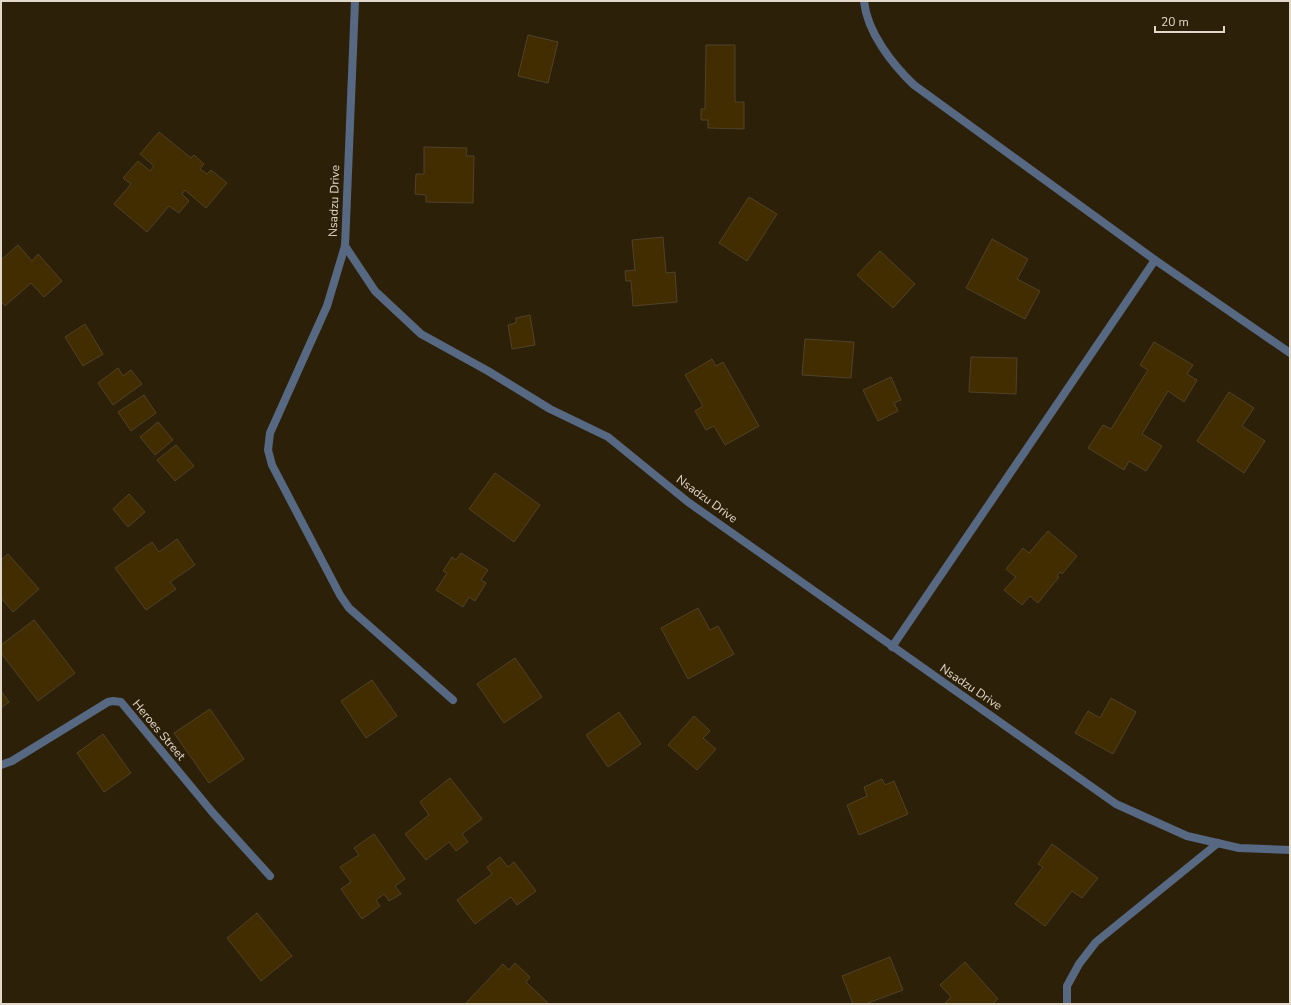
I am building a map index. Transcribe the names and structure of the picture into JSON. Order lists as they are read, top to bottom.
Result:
{
  "streets": {
    "street": ["Nsadzu Drive", "Heroes Street"]
  },
  "scale_bar": "20 m"
}
